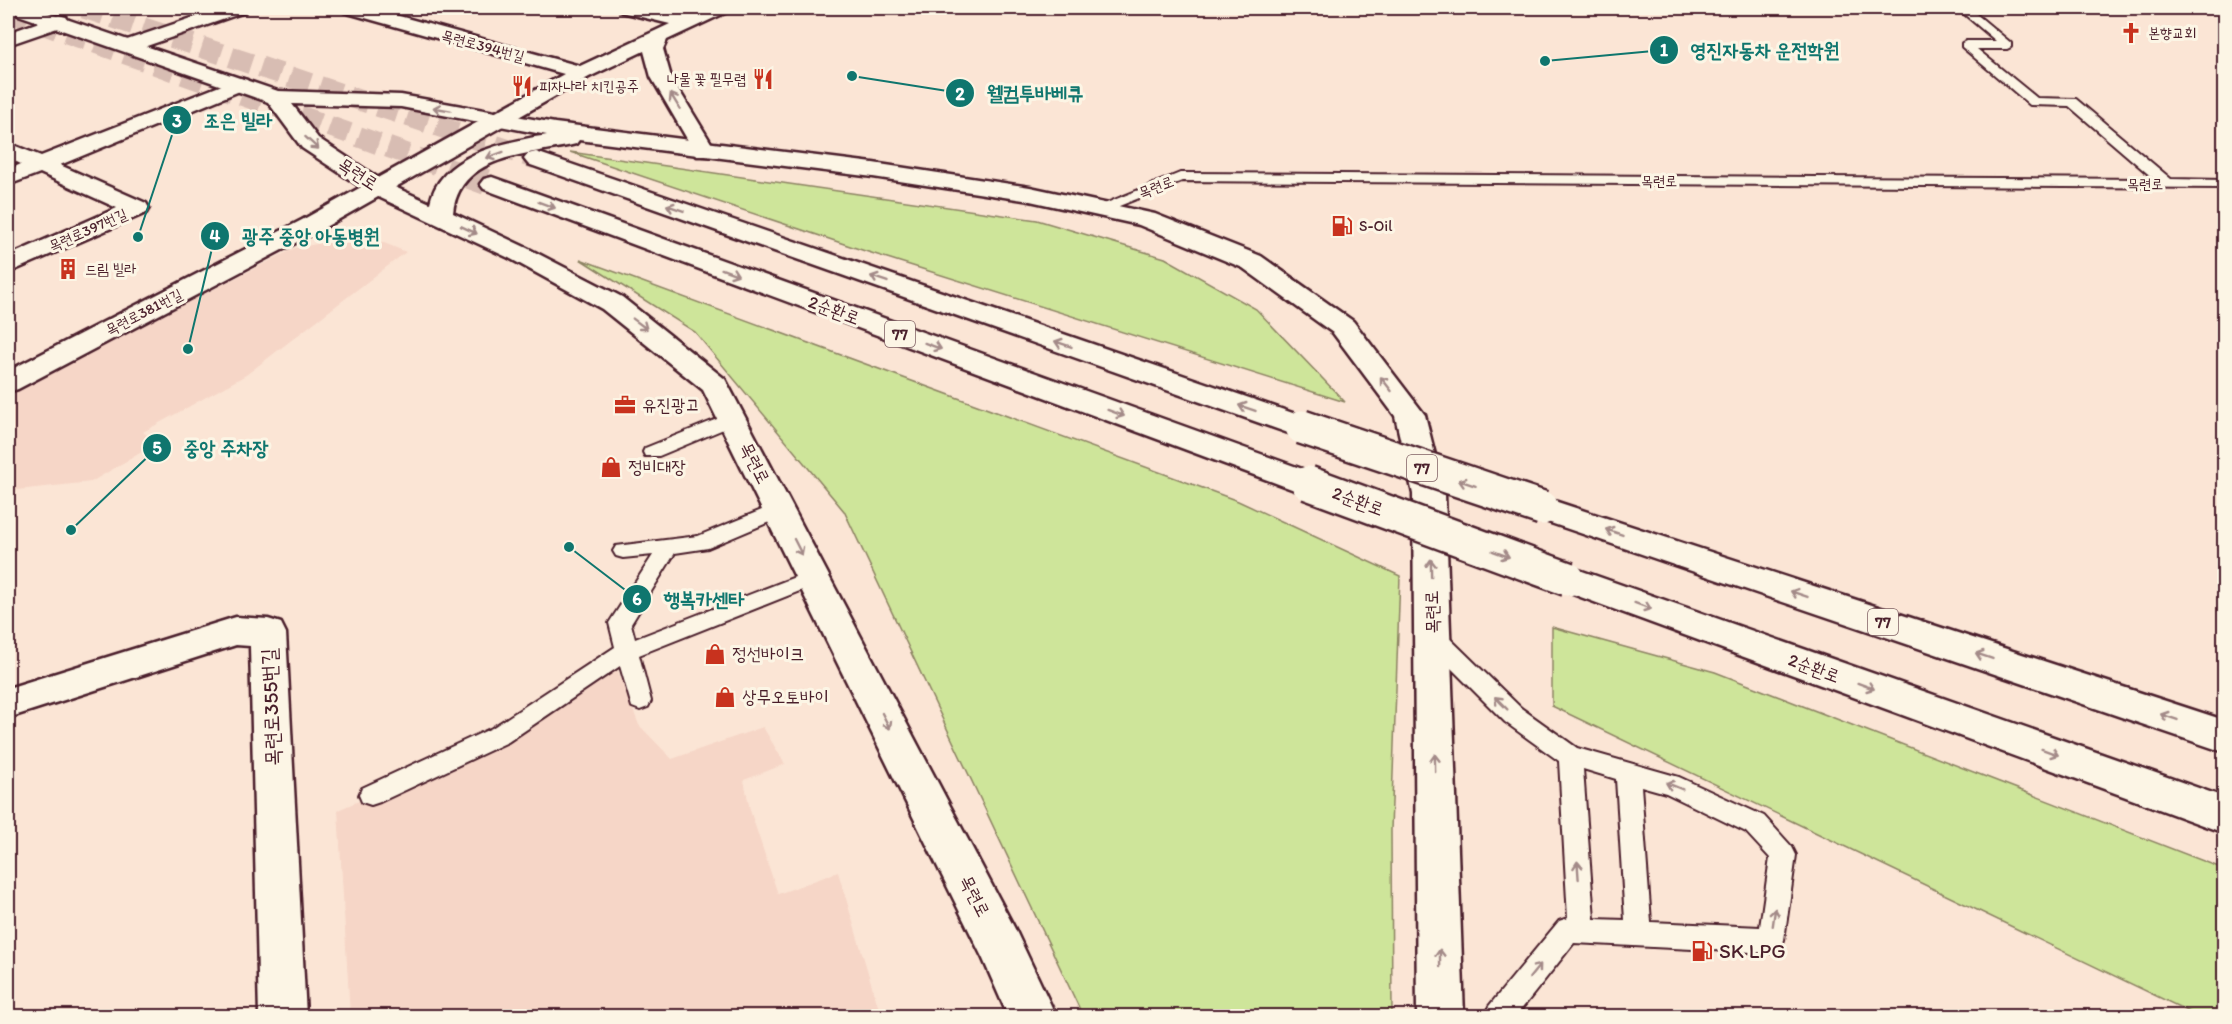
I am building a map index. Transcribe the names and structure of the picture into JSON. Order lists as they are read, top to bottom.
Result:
{
  "streets": {
    "main road": [
      "목련로394번길",
      "목련로",
      "목련로397번길",
      "2순환로",
      "목련로381번길",
      "77",
      "목련로355번길"
    ]
  },
  "crossings": [
    ["목련로394번길", "목련로381번길"],
    ["목련로", "목련로381번길"]
  ],
  "places": {
    "church": ["본향교회"],
    "other": [
      "영진자동차 운전학원",
      "웰컴투바베큐",
      "조은 빌라",
      "광주 중앙 아동병원",
      "중앙 주차장",
      "행복카센타"
    ],
    "restaurant": ["나물 꽃 필무렵", "피자나라 치킨공주"],
    "fuel station": ["S-Oil", "SK LPG"],
    "building": ["드림 빌라"],
    "office": ["유진광고"],
    "shop": ["정비대장", "정선바이크", "상무오토바이"]
  }
}
